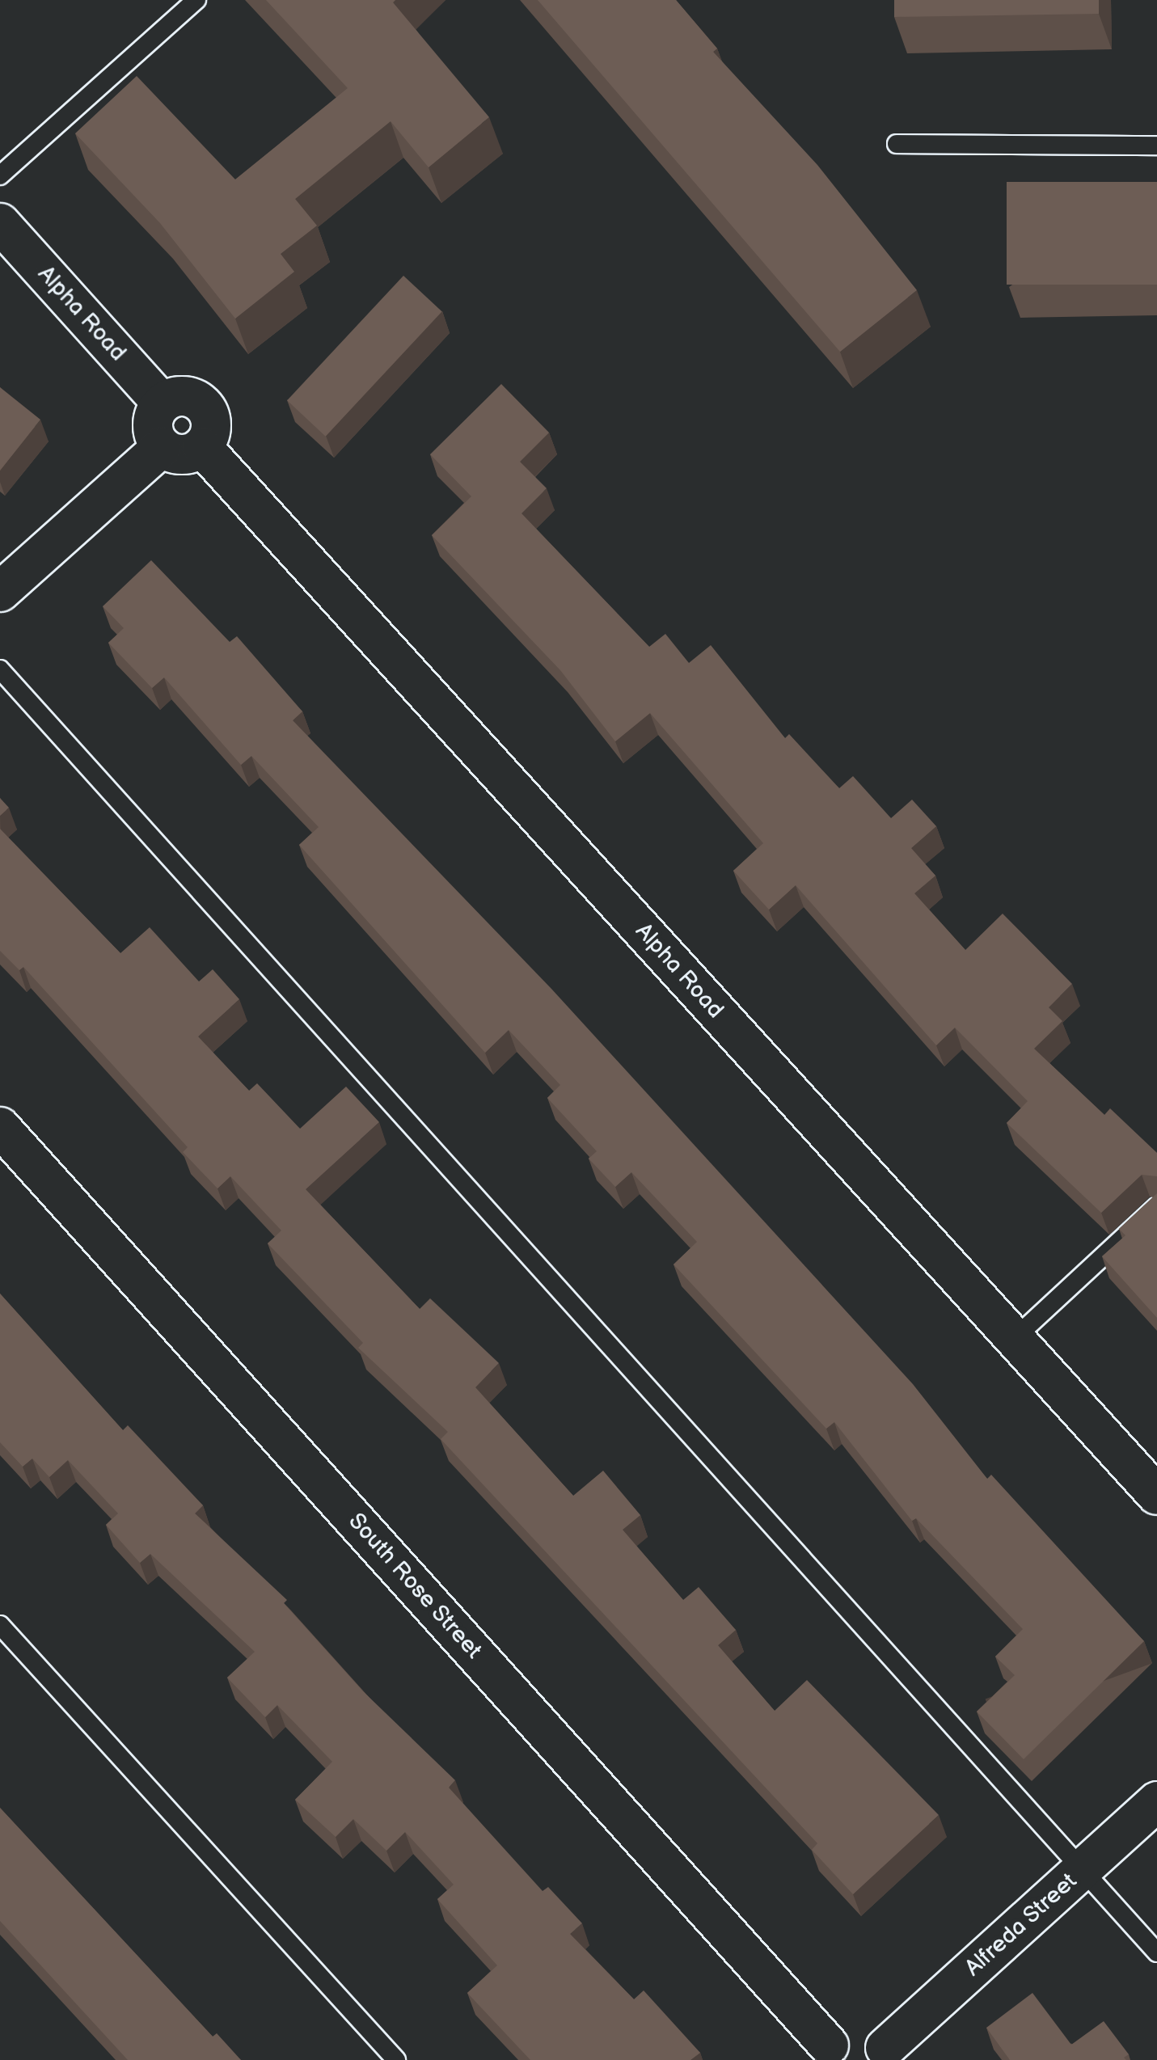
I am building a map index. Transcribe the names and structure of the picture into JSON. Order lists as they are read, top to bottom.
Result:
{
  "streets": {
    "street": ["Alpha Road", "South Rose Street", "Alfreda Street"]
  }
}
